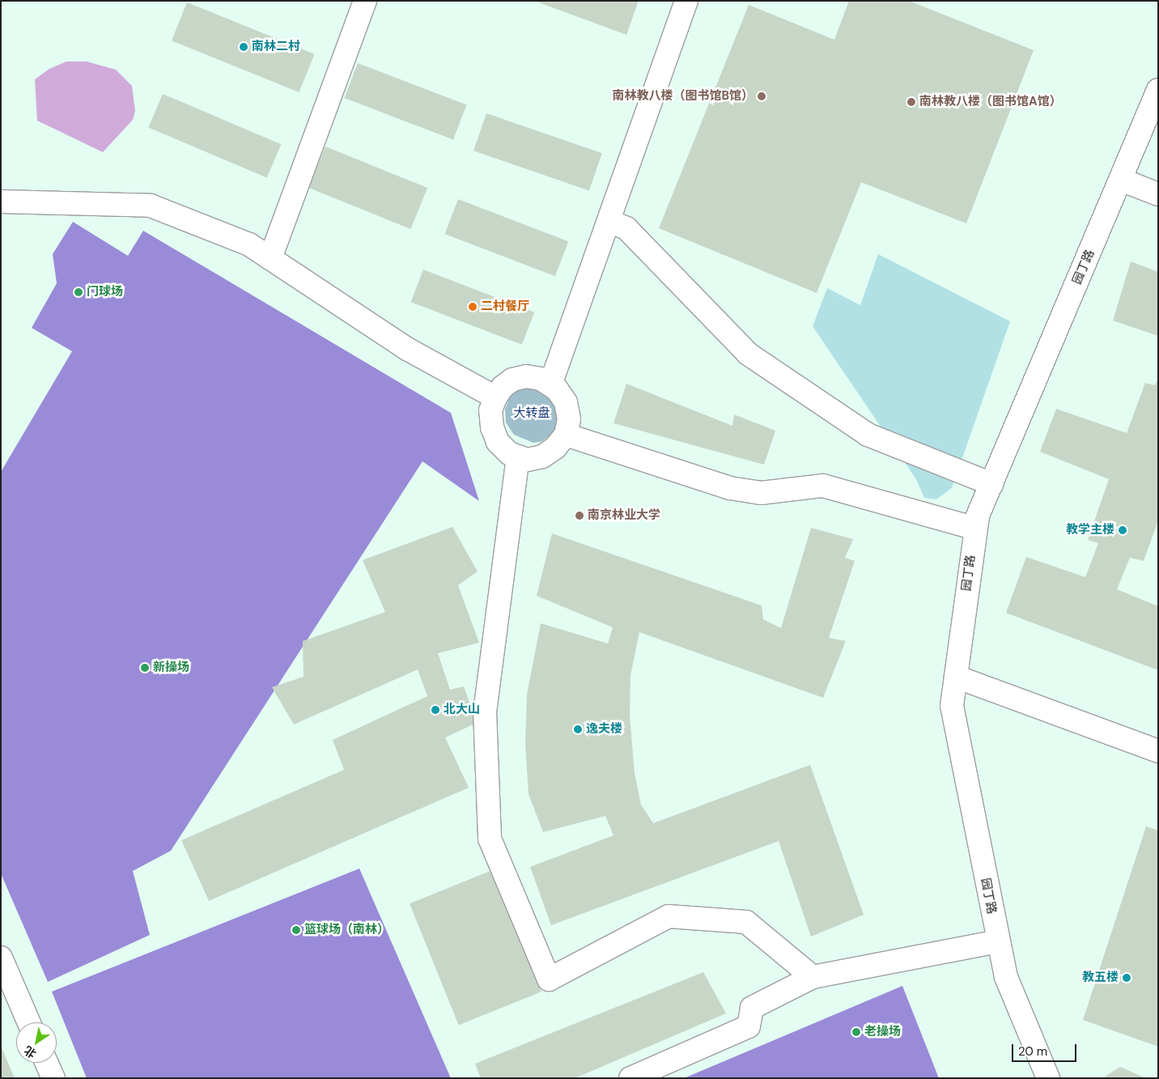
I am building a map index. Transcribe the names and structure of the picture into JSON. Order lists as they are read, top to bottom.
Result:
{
  "streets": {
    "lane": ["园丁路"]
  },
  "parks": ["大转盘"],
  "places": [
    "南林二村",
    "南林教八楼（图书馆B馆）",
    "南林教八楼（图书馆A馆）",
    "门球场",
    "二村餐厅",
    "南京林业大学",
    "教学主楼",
    "新操场",
    "北大山",
    "逸夫楼",
    "篮球场（南林）",
    "教五楼",
    "老操场"
  ],
  "scale_bar": "20 m",
  "north": "bottom left"
}
